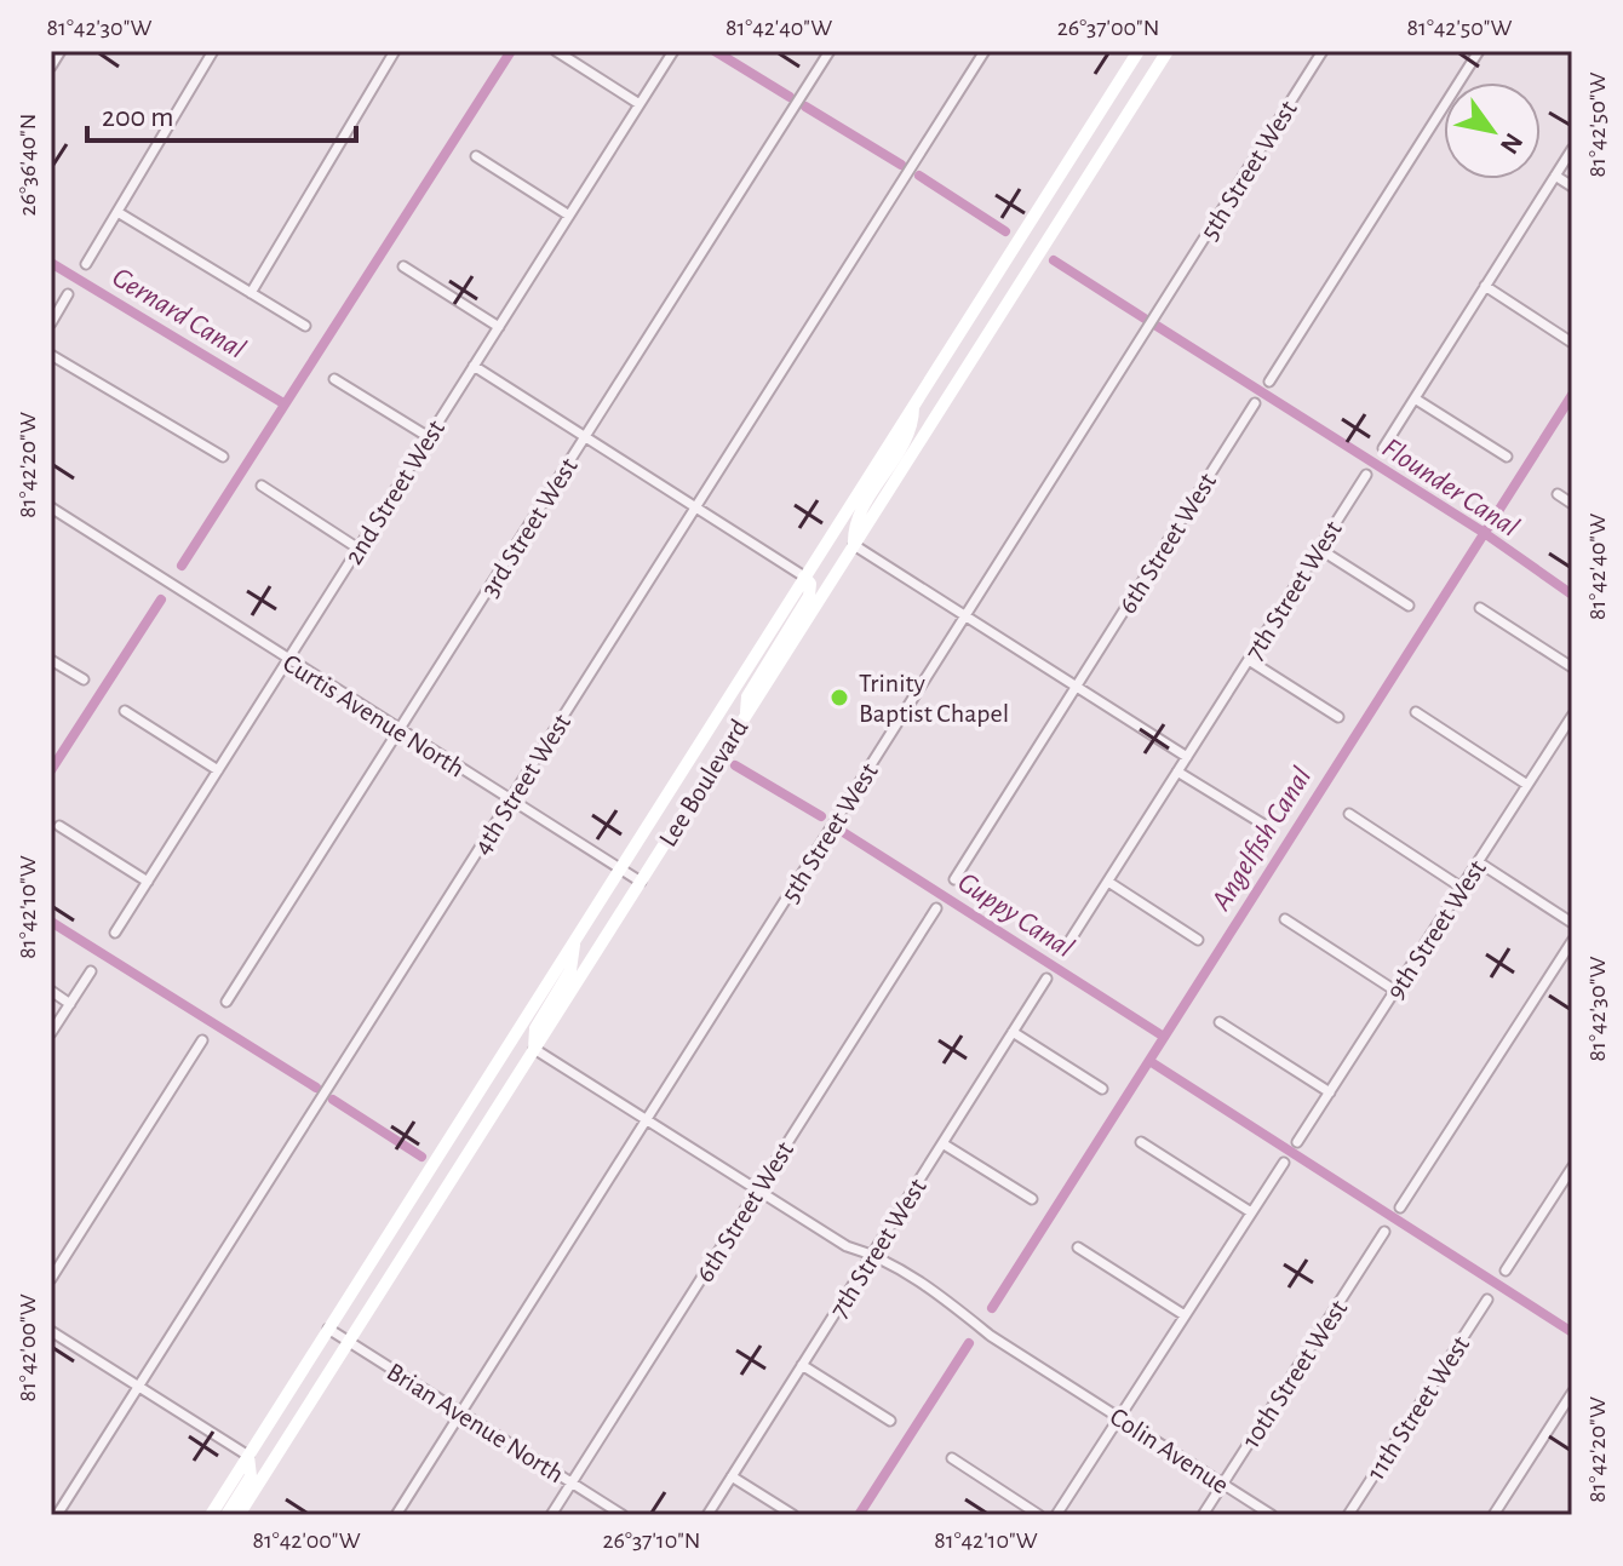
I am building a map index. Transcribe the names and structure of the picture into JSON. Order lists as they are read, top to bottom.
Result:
{
  "streets": {
    "main road": ["Lee Boulevard"],
    "street": [
      "5th Street West",
      "2nd Street West",
      "3rd Street West",
      "6th Street West",
      "7th Street West",
      "Curtis Avenue North",
      "4th Street West",
      "9th Street West",
      "10th Street West",
      "11th Street West",
      "Brian Avenue North",
      "Colin Avenue"
    ]
  },
  "crossings": [
    ["5th Street West", "Brian Avenue North"],
    ["5th Street West", "Colin Avenue"],
    ["2nd Street West", "Curtis Avenue North"],
    ["3rd Street West", "Curtis Avenue North"],
    ["6th Street West", "Brian Avenue North"],
    ["6th Street West", "Colin Avenue"],
    ["7th Street West", "Colin Avenue"],
    ["Curtis Avenue North", "Lee Boulevard"],
    ["Curtis Avenue North", "4th Street West"],
    ["Lee Boulevard", "Brian Avenue North"],
    ["Lee Boulevard", "Colin Avenue"],
    ["10th Street West", "Colin Avenue"]
  ],
  "water": [
    "Gernard Canal",
    "Flounder Canal",
    "Angelfish Canal",
    "Guppy Canal"
  ],
  "places": ["Trinity Baptist Chapel"],
  "scale_bar": "200 m",
  "north": "bottom right",
  "coordinates": [
    "81°42'30\"W",
    "81°42'40\"W",
    "26°37'00\"N",
    "81°42'50\"W",
    "26°36'40\"N",
    "81°42'20\"W",
    "81°42'10\"W",
    "81°42'00\"W",
    "26°37'10\"N"
  ]
}
